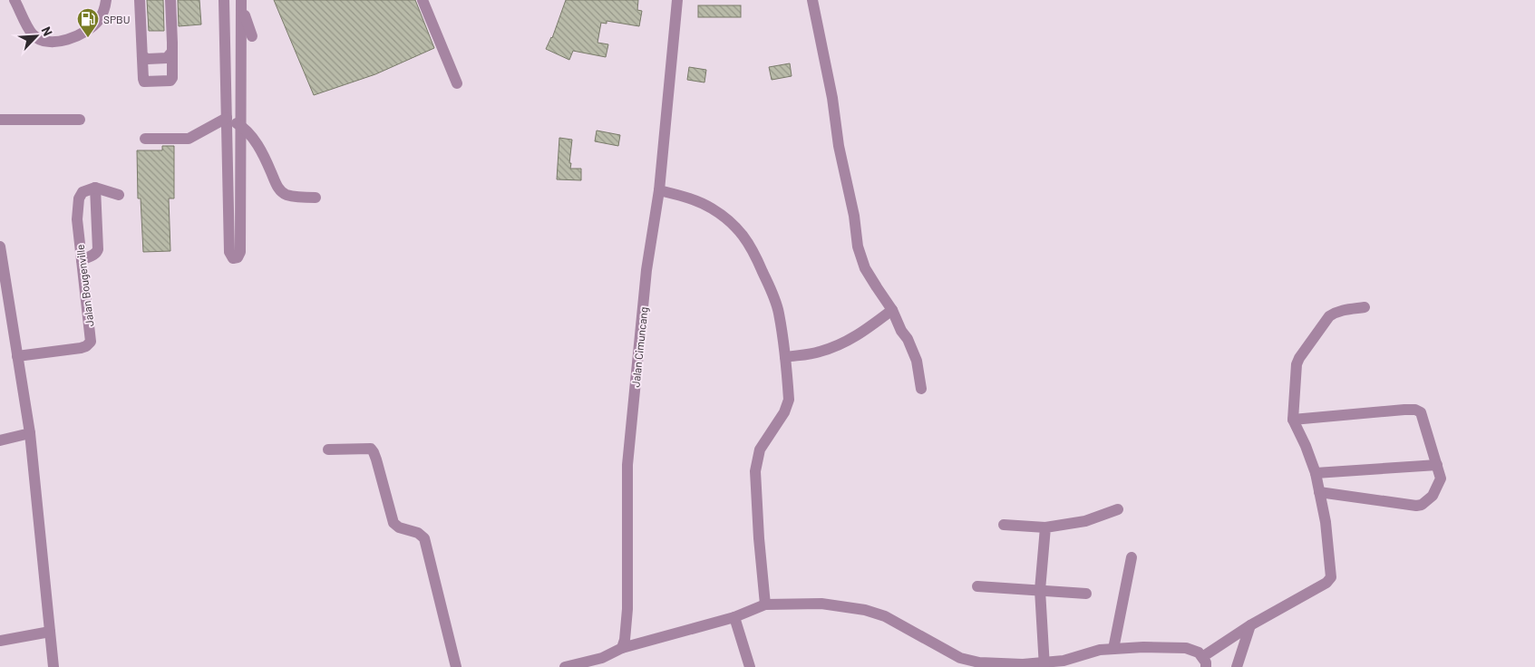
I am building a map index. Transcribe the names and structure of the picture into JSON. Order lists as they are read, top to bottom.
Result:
{
  "streets": {
    "street": ["Jalan Bougenville", "Jalan Cimuncang"]
  },
  "places": {
    "fuel station": ["SPBU"]
  },
  "north": "top right"
}
